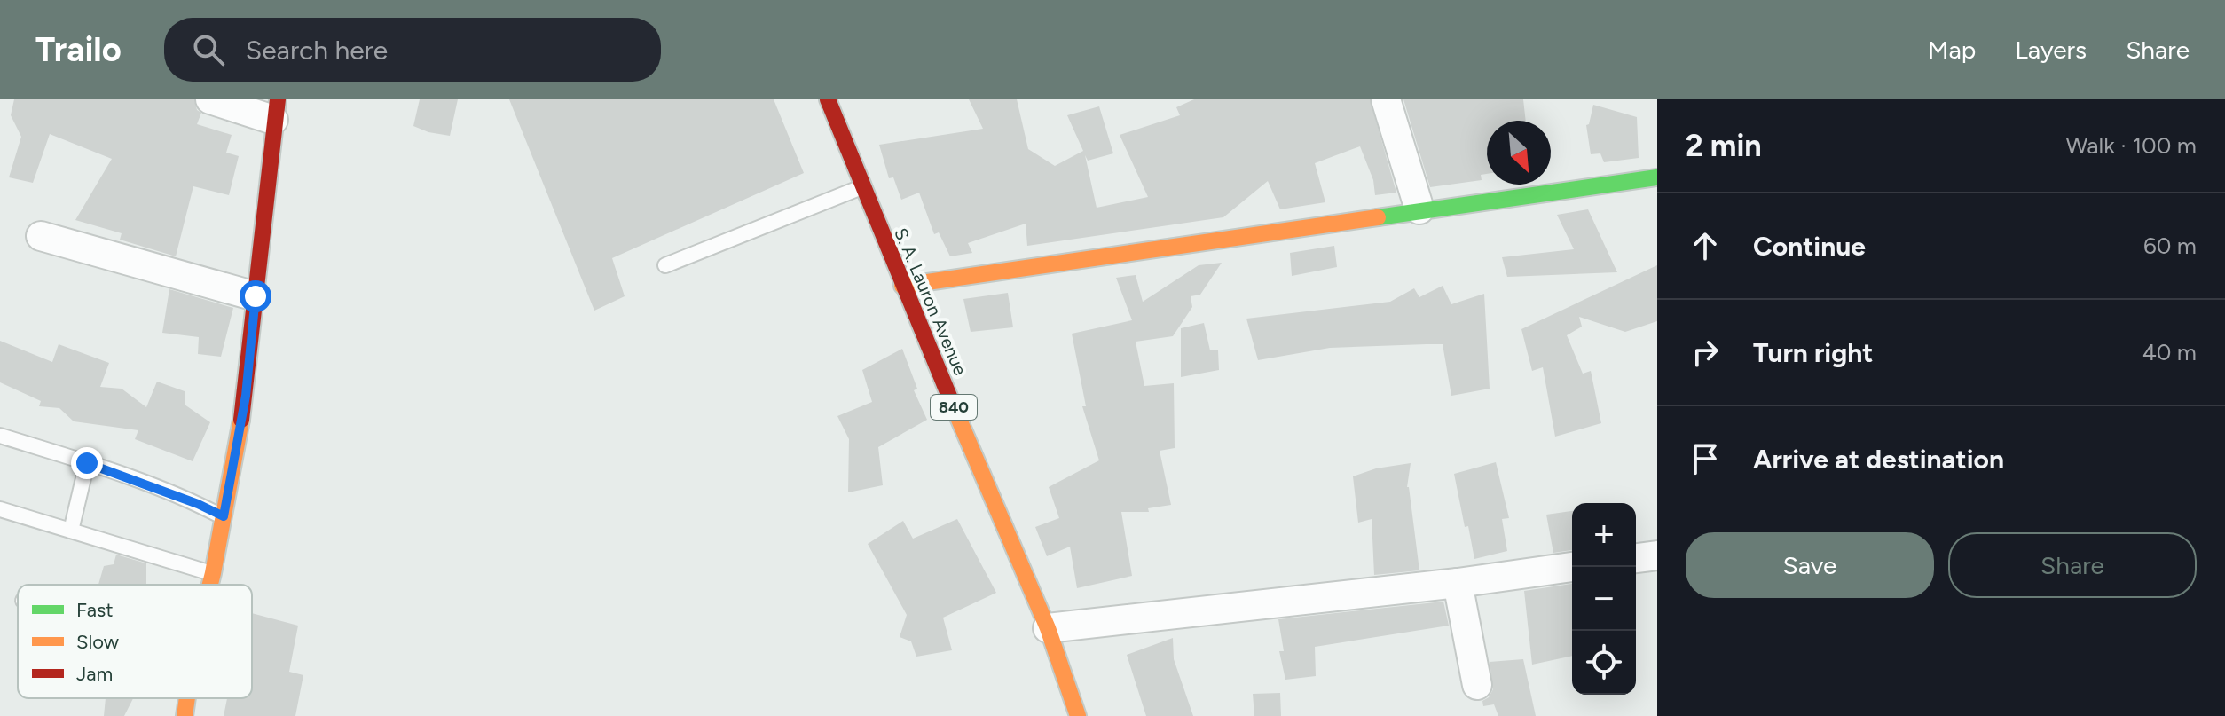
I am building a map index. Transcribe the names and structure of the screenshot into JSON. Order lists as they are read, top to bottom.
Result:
{
  "streets": {
    "main road": ["S. A. Lauron Avenue", "840"]
  },
  "legend": ["Fast", "Slow", "Jam"],
  "north": "bottom right",
  "page": {
    "header": "Trailo",
    "search": "Search here",
    "nav": ["Map", "Layers", "Share"],
    "heading": ["2 min", "Walk · 100 m"],
    "list": [
      ["Continue", "60 m"],
      ["Turn right", "40 m"],
      "Arrive at destination"
    ],
    "map_buttons": ["+", "−"],
    "buttons": ["Save", "Share"]
  }
}
